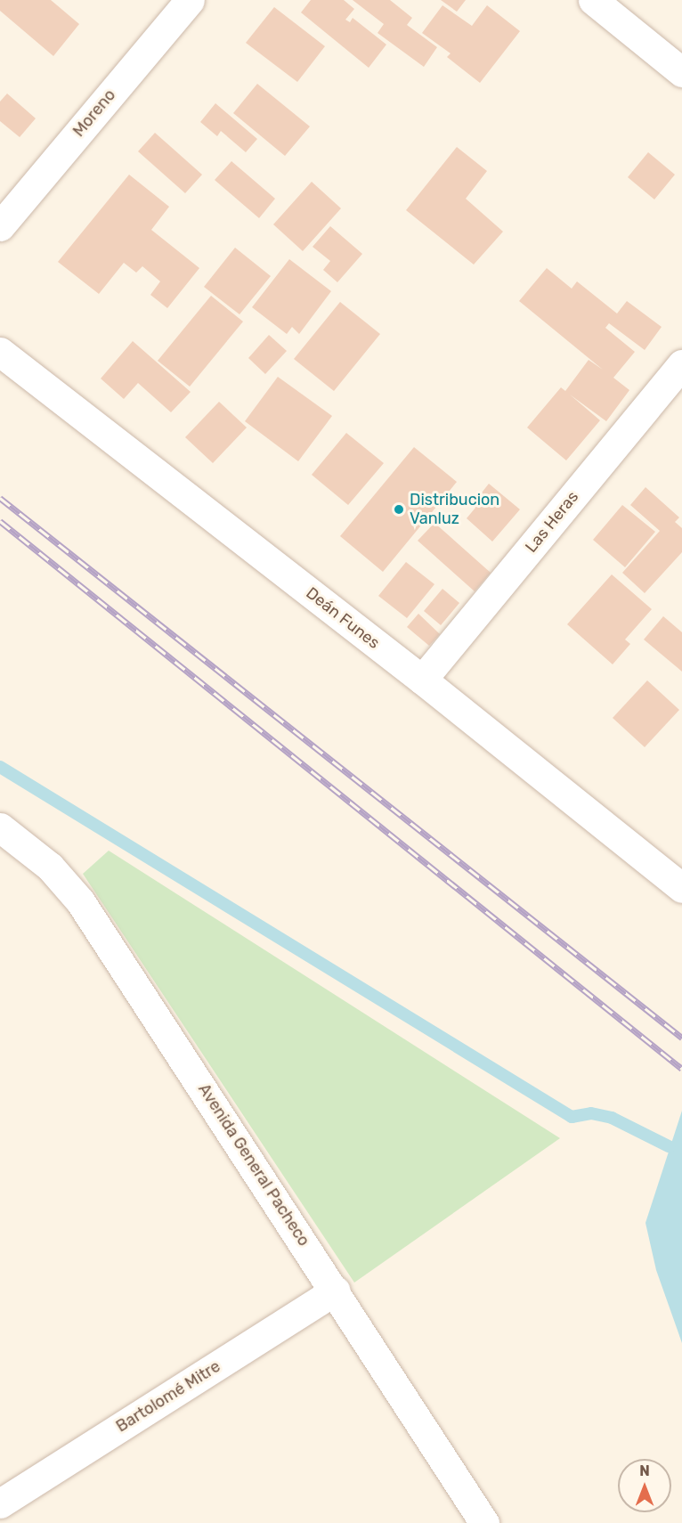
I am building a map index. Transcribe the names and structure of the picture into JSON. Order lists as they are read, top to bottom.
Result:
{
  "streets": {
    "street": [
      "Moreno",
      "Las Heras",
      "Deán Funes",
      "Avenida General Pacheco",
      "Bartolomé Mitre"
    ]
  },
  "crossings": [
    ["Las Heras", "Deán Funes"],
    ["Avenida General Pacheco", "Bartolomé Mitre"]
  ],
  "places": ["Distribucion Vanluz"],
  "north": "top"
}
